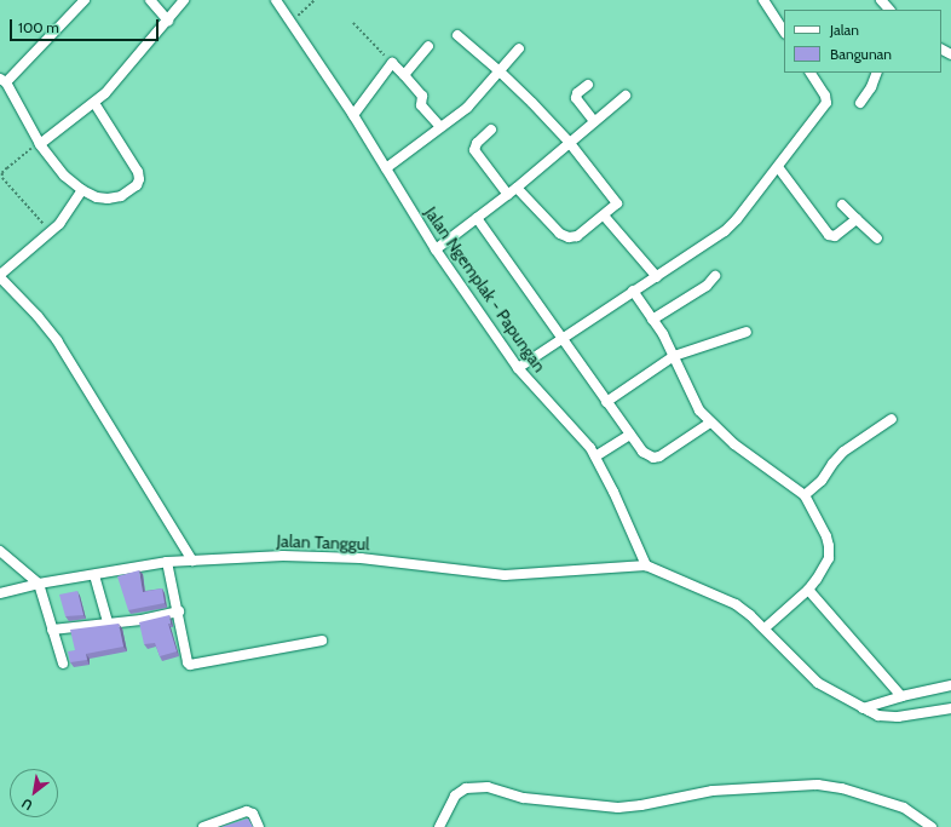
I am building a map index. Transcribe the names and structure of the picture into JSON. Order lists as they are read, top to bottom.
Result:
{
  "streets": {
    "street": ["Jalan Ngemplak - Papungan", "Jalan Tanggul"]
  },
  "crossings": [
    ["Jalan Ngemplak - Papungan", "Jalan Tanggul"]
  ],
  "legend": ["Jalan", "Bangunan"],
  "scale_bar": "100 m",
  "north": "bottom left"
}
